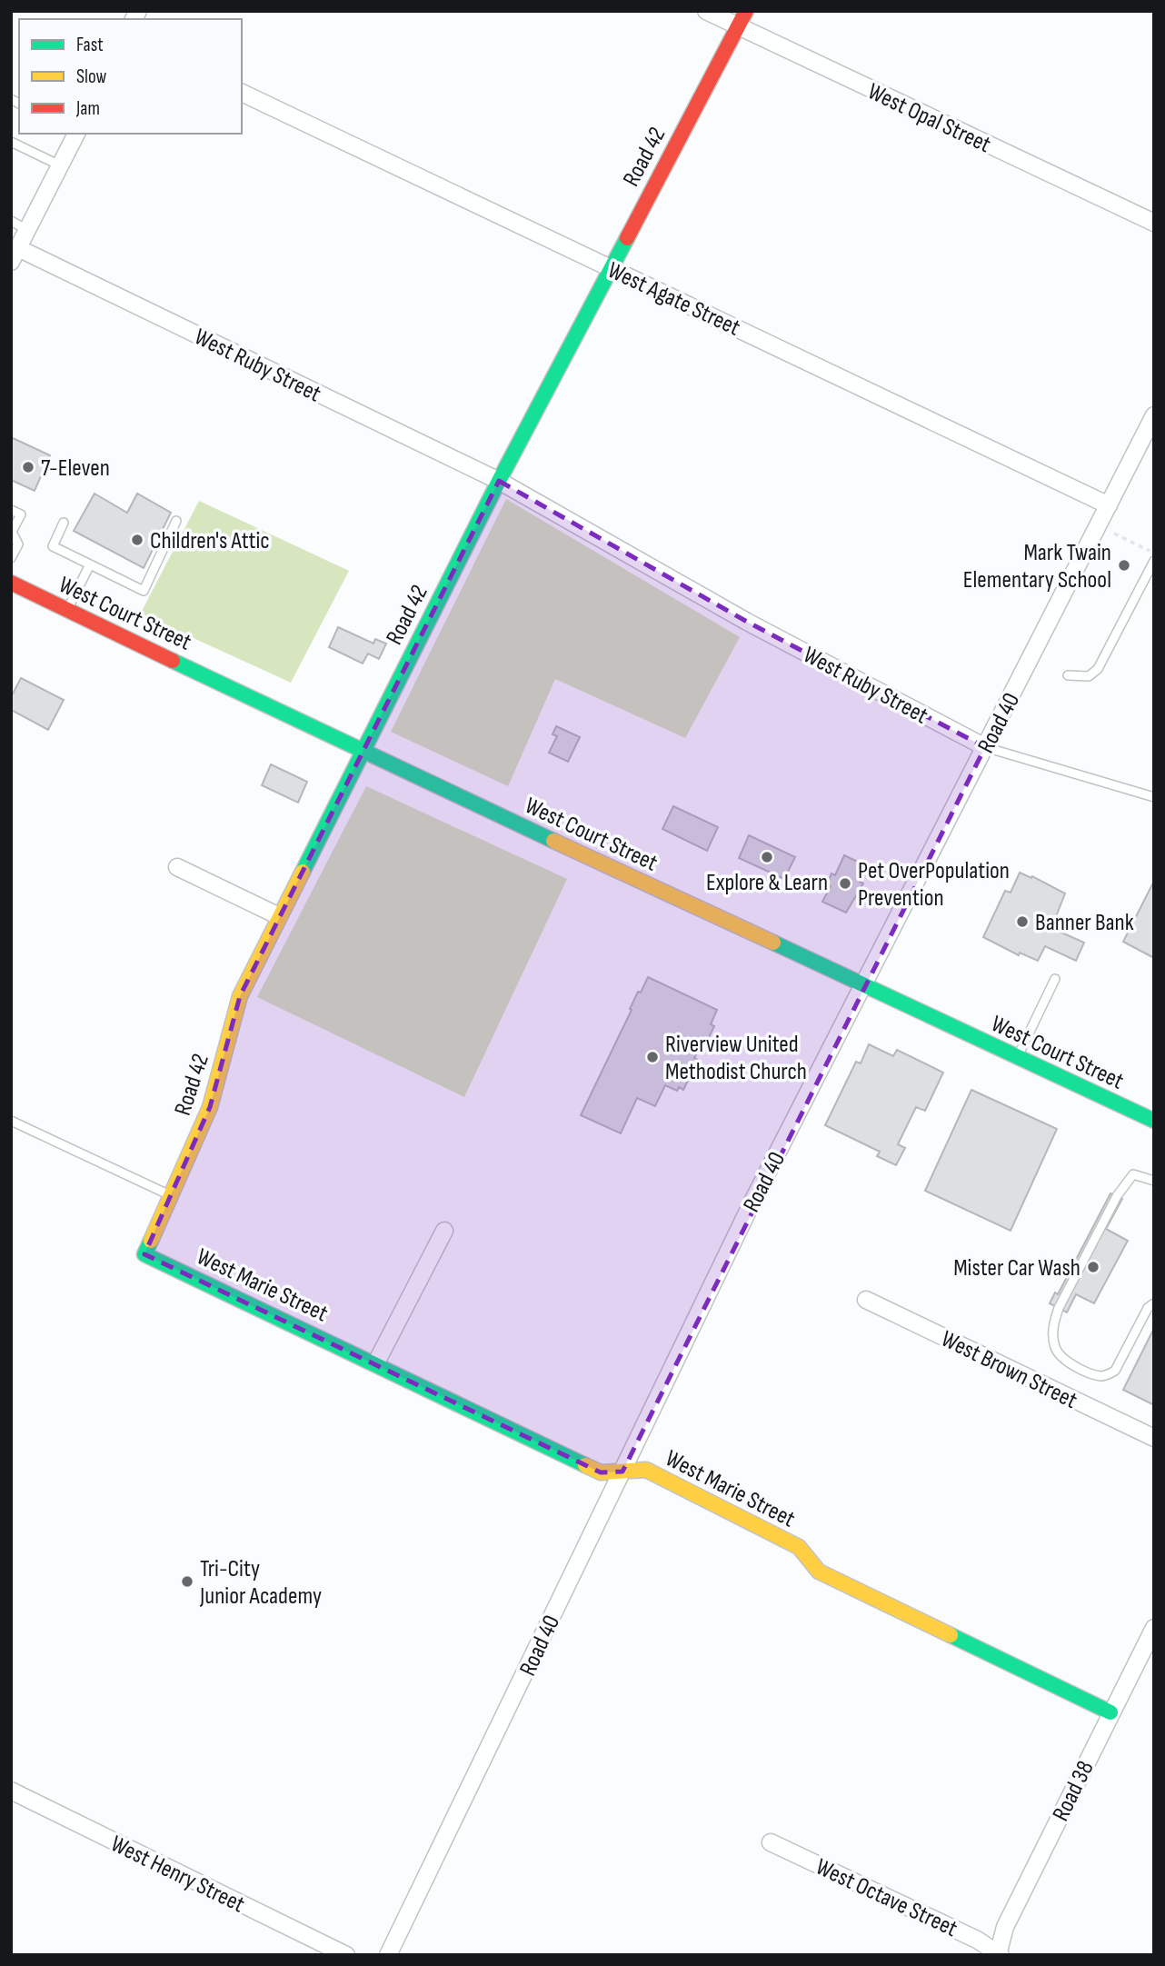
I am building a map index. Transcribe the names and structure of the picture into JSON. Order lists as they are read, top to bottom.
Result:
{
  "streets": {
    "street": [
      "West Opal Street",
      "Road 42",
      "West Agate Street",
      "West Ruby Street",
      "West Court Street",
      "Road 40",
      "West Marie Street",
      "West Brown Street",
      "Road 38",
      "West Henry Street",
      "West Octave Street"
    ]
  },
  "crossings": [
    ["West Opal Street", "Road 42"],
    ["Road 42", "West Agate Street"],
    ["Road 42", "West Ruby Street"],
    ["Road 42", "West Court Street"],
    ["Road 42", "West Marie Street"],
    ["West Agate Street", "Road 40"],
    ["West Ruby Street", "Road 40"],
    ["West Court Street", "Road 40"],
    ["Road 40", "West Marie Street"],
    ["West Marie Street", "Road 38"],
    ["Road 38", "West Octave Street"]
  ],
  "places": [
    "7-Eleven",
    "Children's Attic",
    "Mark Twain Elementary School",
    "Explore & Learn",
    "Pet OverPopulation Prevention",
    "Banner Bank",
    "Riverview United Methodist Church",
    "Mister Car Wash",
    "Tri-City Junior Academy"
  ],
  "legend": ["Fast", "Slow", "Jam"]
}
